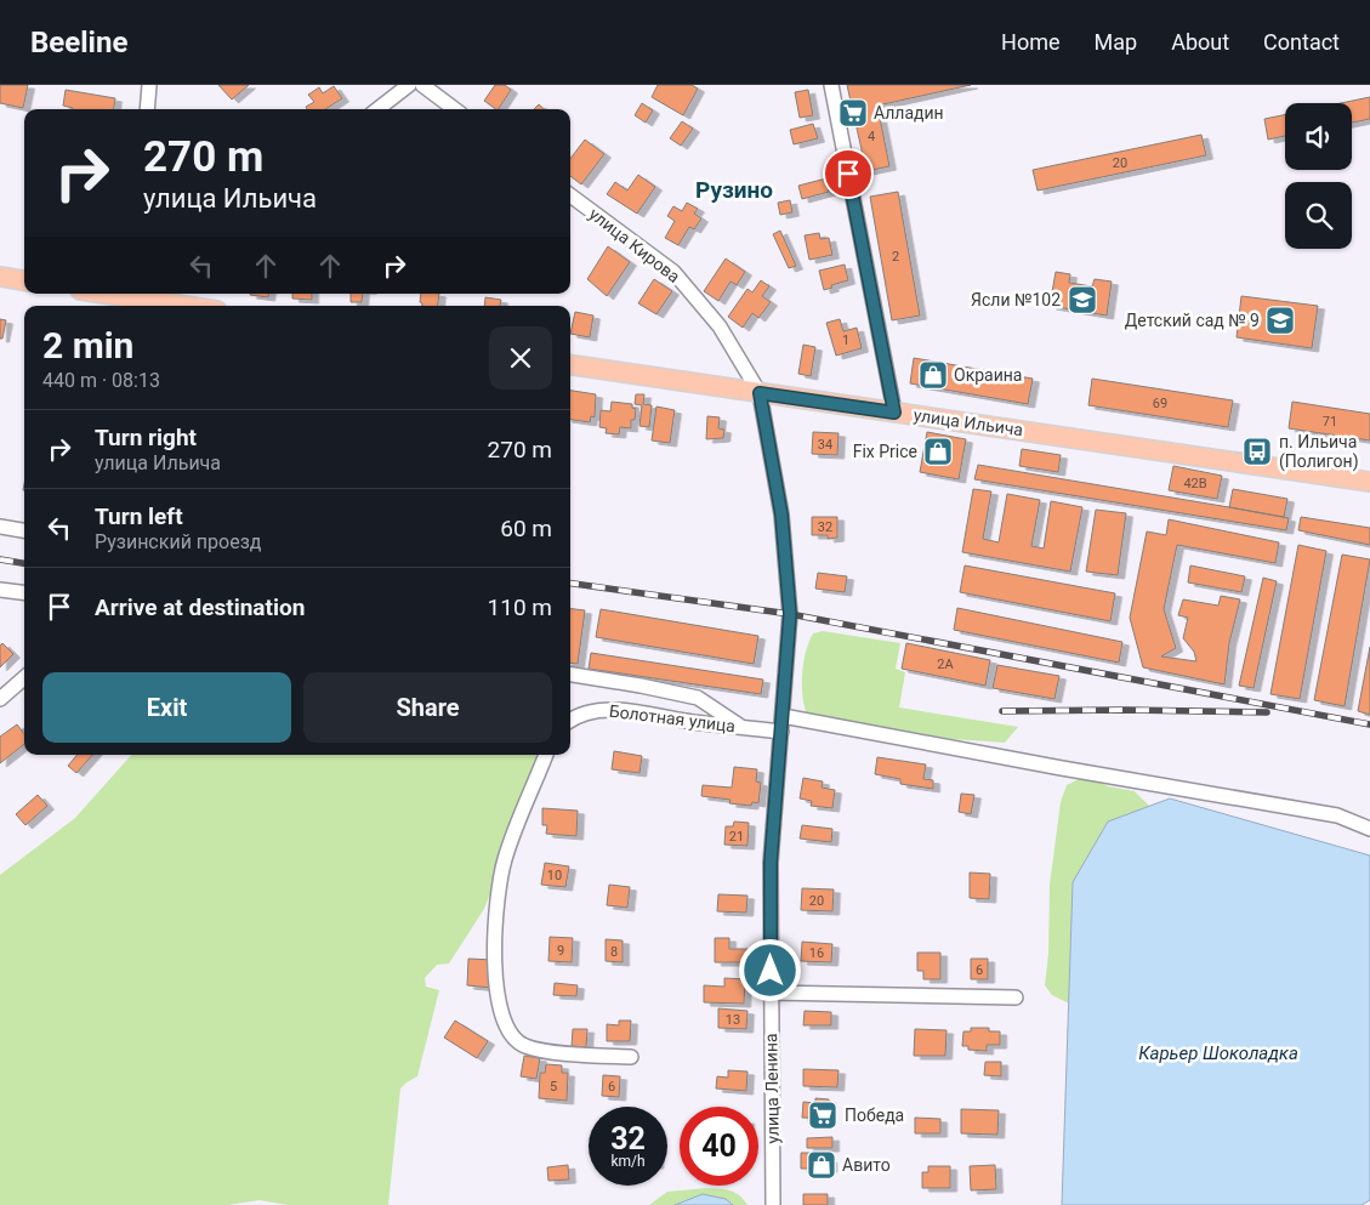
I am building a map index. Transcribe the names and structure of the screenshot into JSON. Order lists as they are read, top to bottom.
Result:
{
  "streets": {
    "main road": ["улица Ильича"],
    "street": ["улица Кирова", "Болотная улица", "улица Ленина"]
  },
  "crossings": [
    ["улица Кирова", "улица Ильича"],
    ["улица Кирова", "улица Ленина"],
    ["улица Ильича", "улица Ленина"],
    ["Болотная улица", "улица Ленина"]
  ],
  "districts": ["Рузино"],
  "water": ["Карьер Шоколадка"],
  "places": {
    "supermarket": ["Алладин", "Победа"],
    "school or university": ["Ясли №102", "Детский сад № 9"],
    "shop": ["Окраина", "Fix Price", "Авито"],
    "bus stop": ["п. Ильича (Полигон)"]
  },
  "house_numbers": [
    "4",
    "20",
    "2",
    "1",
    "69",
    "71",
    "34",
    "42В",
    "32",
    "2А",
    "21",
    "10",
    "20",
    "9",
    "8",
    "16",
    "6",
    "13",
    "5",
    "6"
  ],
  "page": {
    "header": "Beeline",
    "nav": [
      "Home",
      "Map",
      "About",
      "Contact"
    ],
    "turn": ["270 m", "улица Ильича"],
    "heading": ["2 min", "440 m · 08:13"],
    "list": [
      {
        "name": "Turn right",
        "note": "улица Ильича",
        "value": "270 m"
      },
      {
        "name": "Turn left",
        "note": "Рузинский проезд",
        "value": "60 m"
      },
      {
        "name": "Arrive at destination",
        "value": "110 m"
      }
    ],
    "buttons": ["Exit", "Share"],
    "speed": "32 km/h",
    "limit": "40"
  }
}
